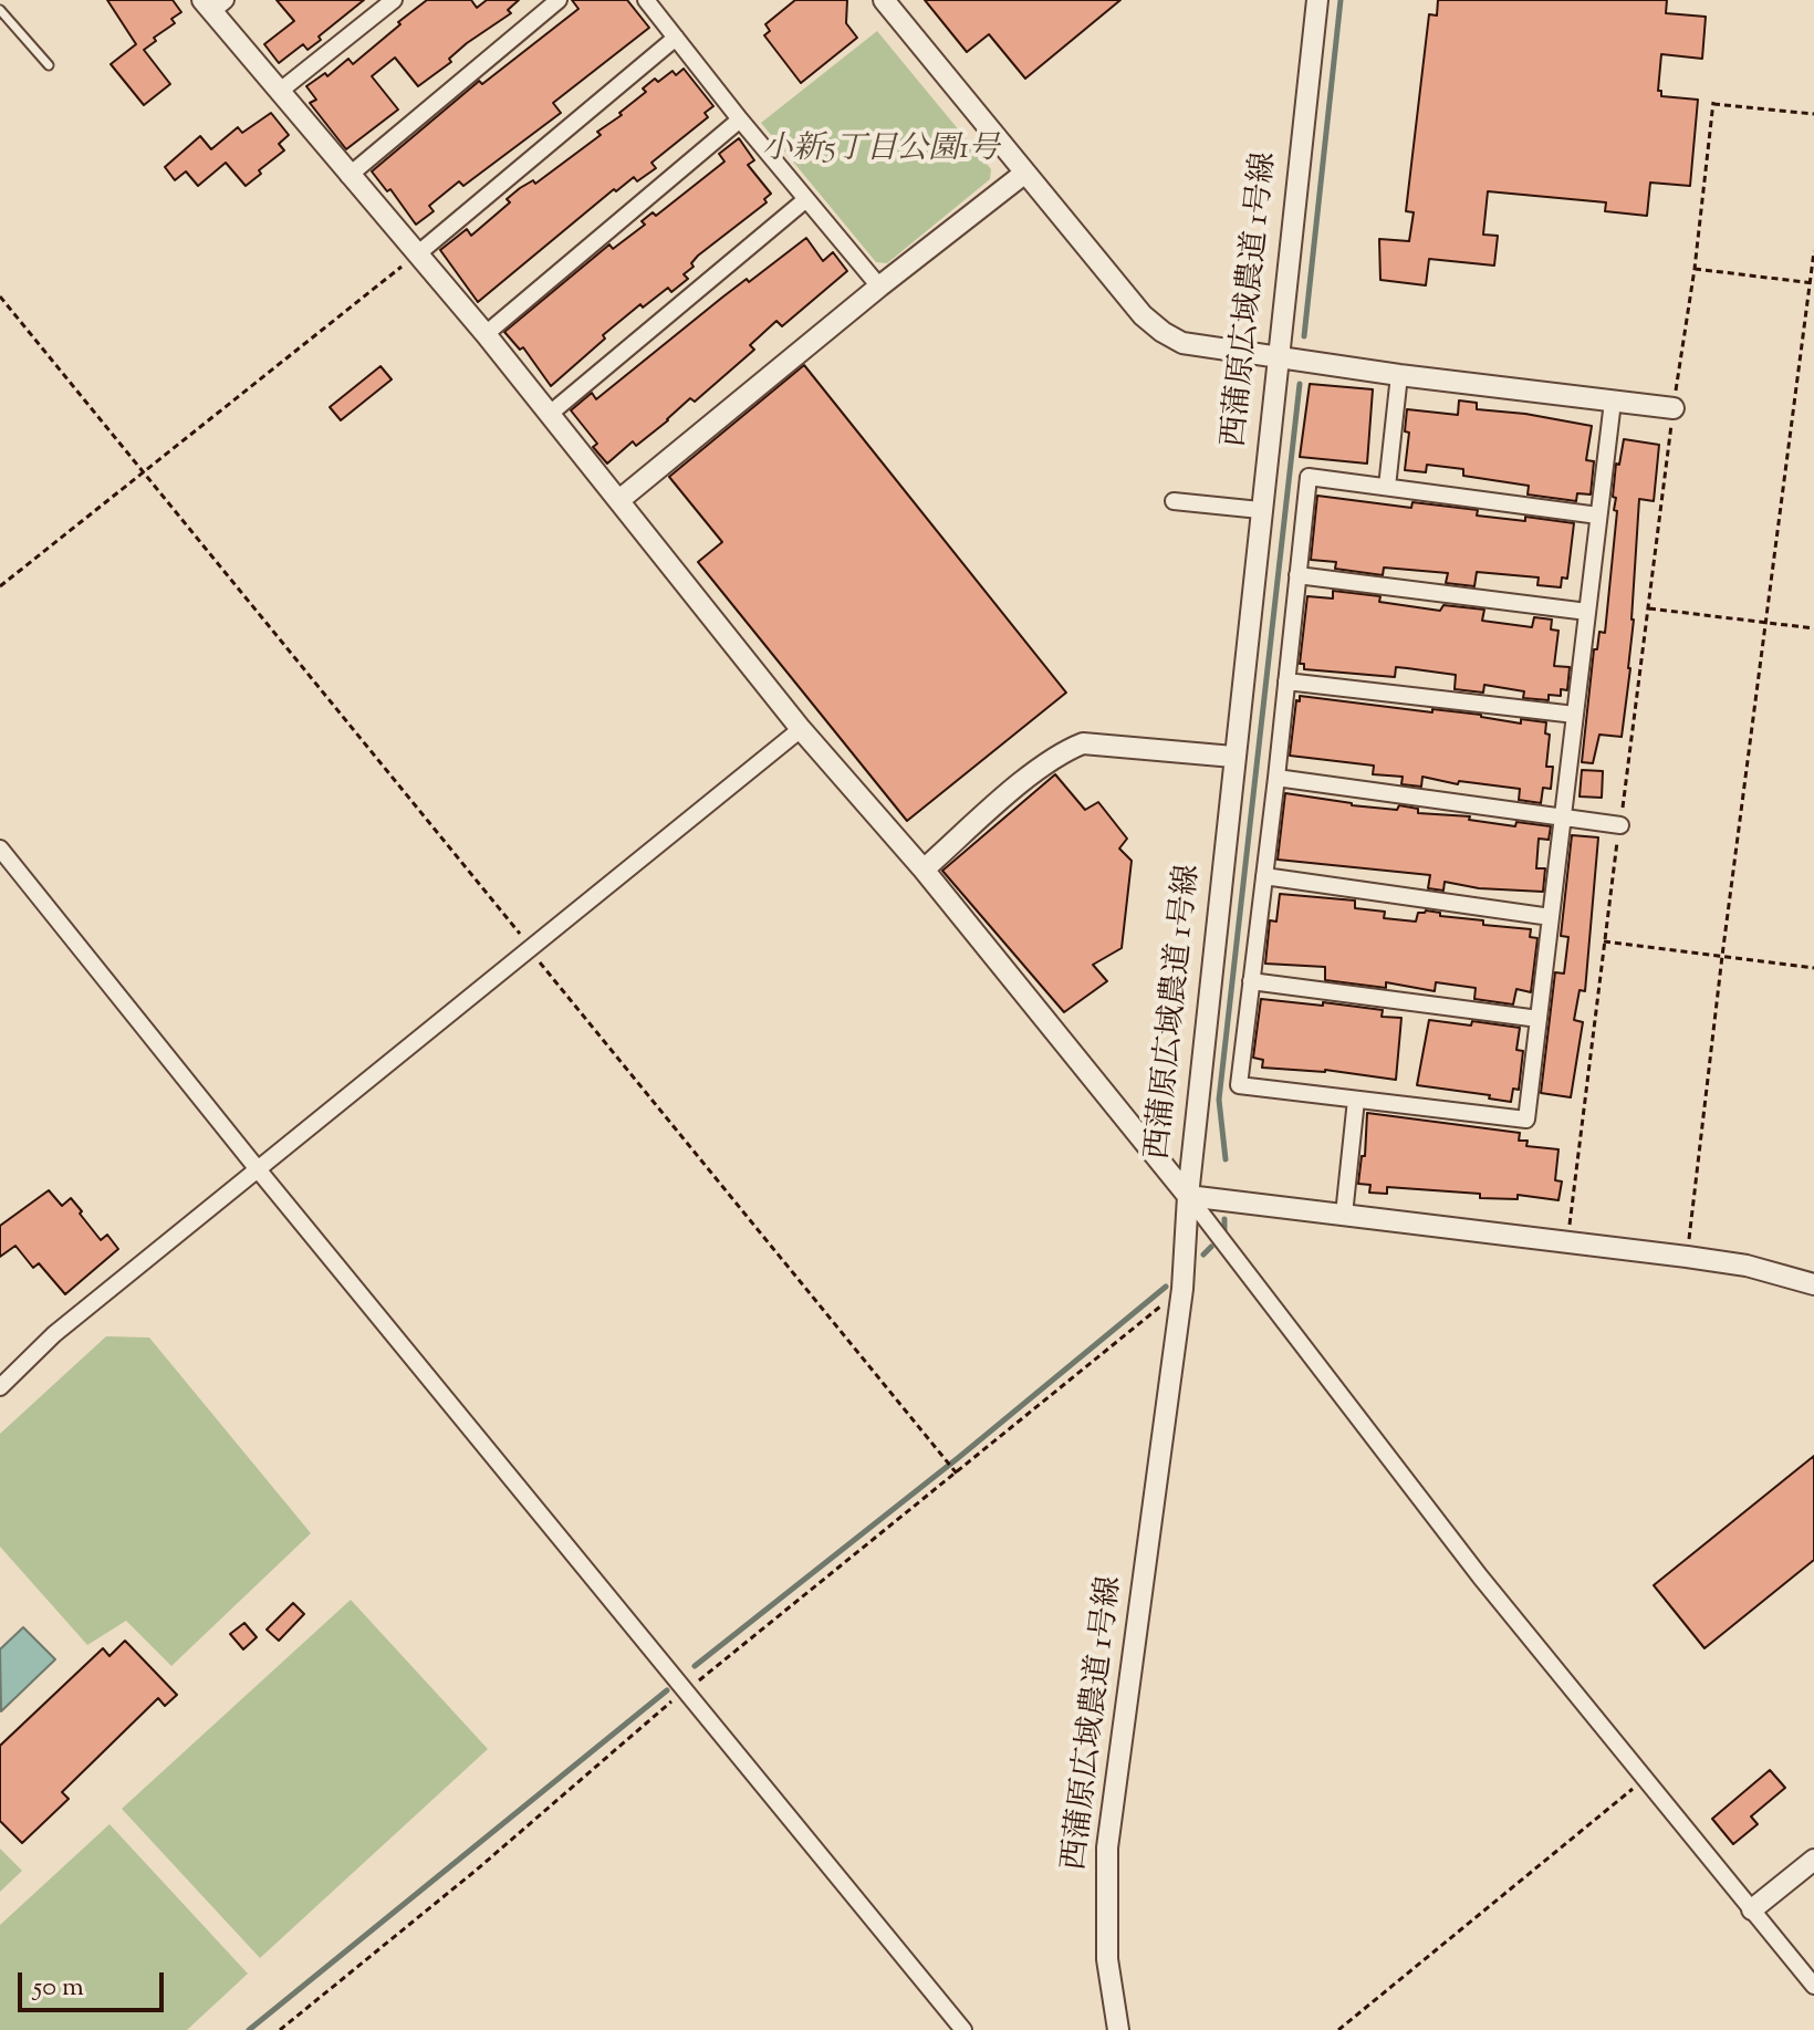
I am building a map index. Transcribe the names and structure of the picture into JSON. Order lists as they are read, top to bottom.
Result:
{
  "streets": {
    "street": ["西蒲原広域農道 1号線"]
  },
  "parks": ["小新5丁目公園1号"],
  "scale_bar": "50 m"
}
